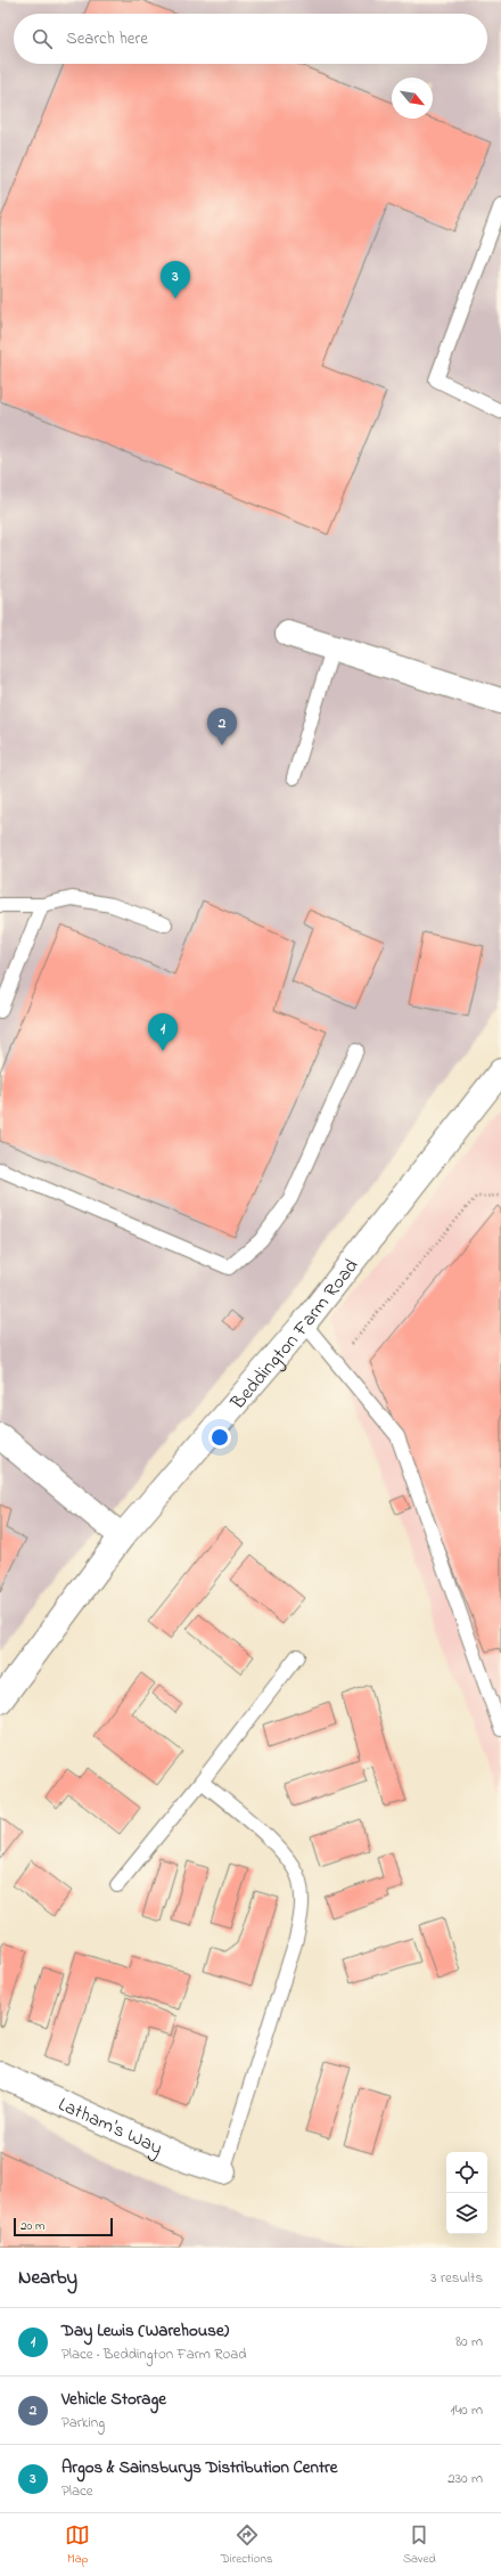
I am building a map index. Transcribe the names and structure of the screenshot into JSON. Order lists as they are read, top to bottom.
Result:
{
  "streets": {
    "street": ["Beddington Farm Road", "Latham's Way"]
  },
  "scale_bar": "20 m",
  "north": "bottom right",
  "page": {
    "search": "Search here",
    "pins": ["3", "2", "1"],
    "scale": "20 m",
    "heading": ["Nearby", "3 results"],
    "list": [
      {
        "mark": "1",
        "name": "Day Lewis (Warehouse)",
        "note": "Place · Beddington Farm Road",
        "value": "80 m"
      },
      {
        "mark": "2",
        "name": "Vehicle Storage",
        "note": "Parking",
        "value": "140 m"
      },
      {
        "mark": "3",
        "name": "Argos & Sainsburys Distribution Centre",
        "note": "Place",
        "value": "230 m"
      }
    ],
    "nav": ["Map", "Directions", "Saved"]
  }
}
